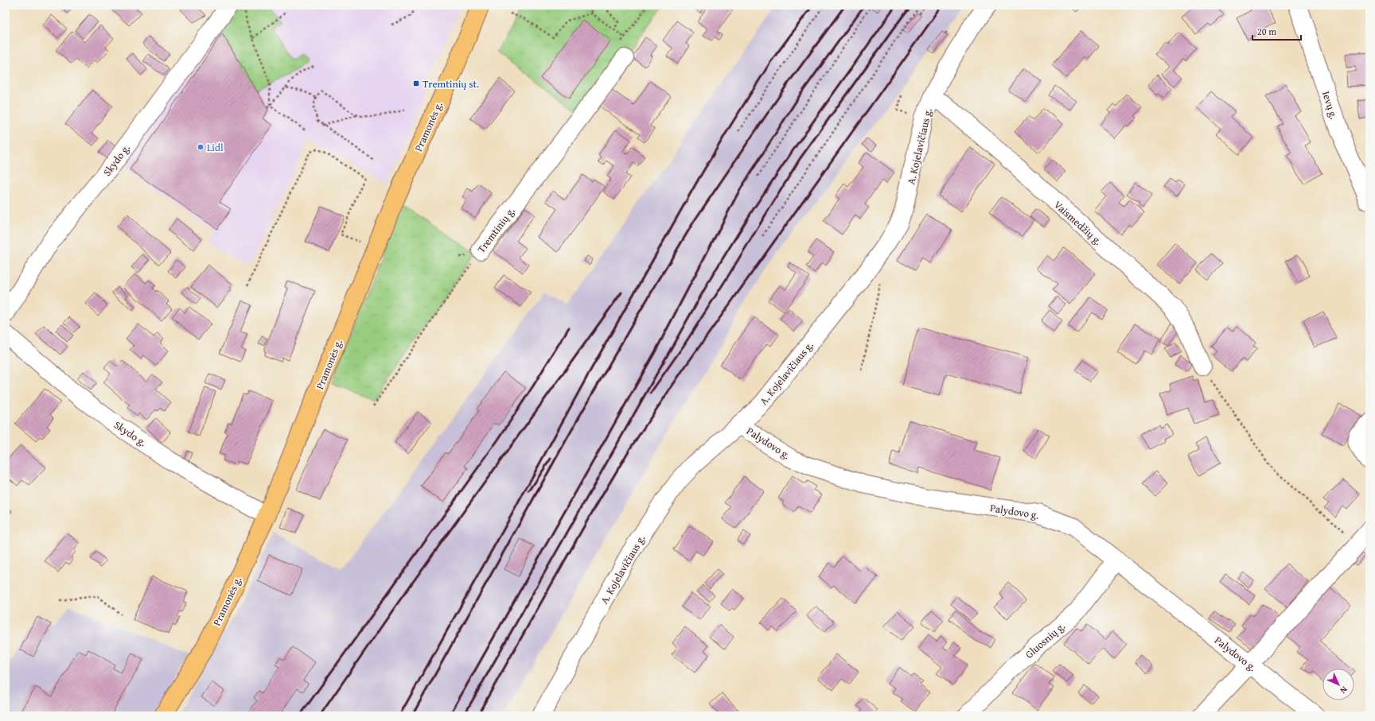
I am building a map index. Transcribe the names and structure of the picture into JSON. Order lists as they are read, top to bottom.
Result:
{
  "streets": {
    "main road": ["Pramonės g."],
    "street": [
      "Ievų g.",
      "A. Kojelavičiaus g.",
      "Skydo g.",
      "Vaismedžių g.",
      "Tremtinių g.",
      "Palydovo g.",
      "Gluosnių g."
    ]
  },
  "crossings": [
    ["Pramonės g.", "Skydo g."],
    ["A. Kojelavičiaus g.", "Vaismedžių g."],
    ["A. Kojelavičiaus g.", "Palydovo g."],
    ["Palydovo g.", "Gluosnių g."]
  ],
  "places": {
    "transit": ["Tremtinių st."],
    "other": ["Lidl"]
  },
  "scale_bar": "20 m",
  "north": "bottom right"
}
